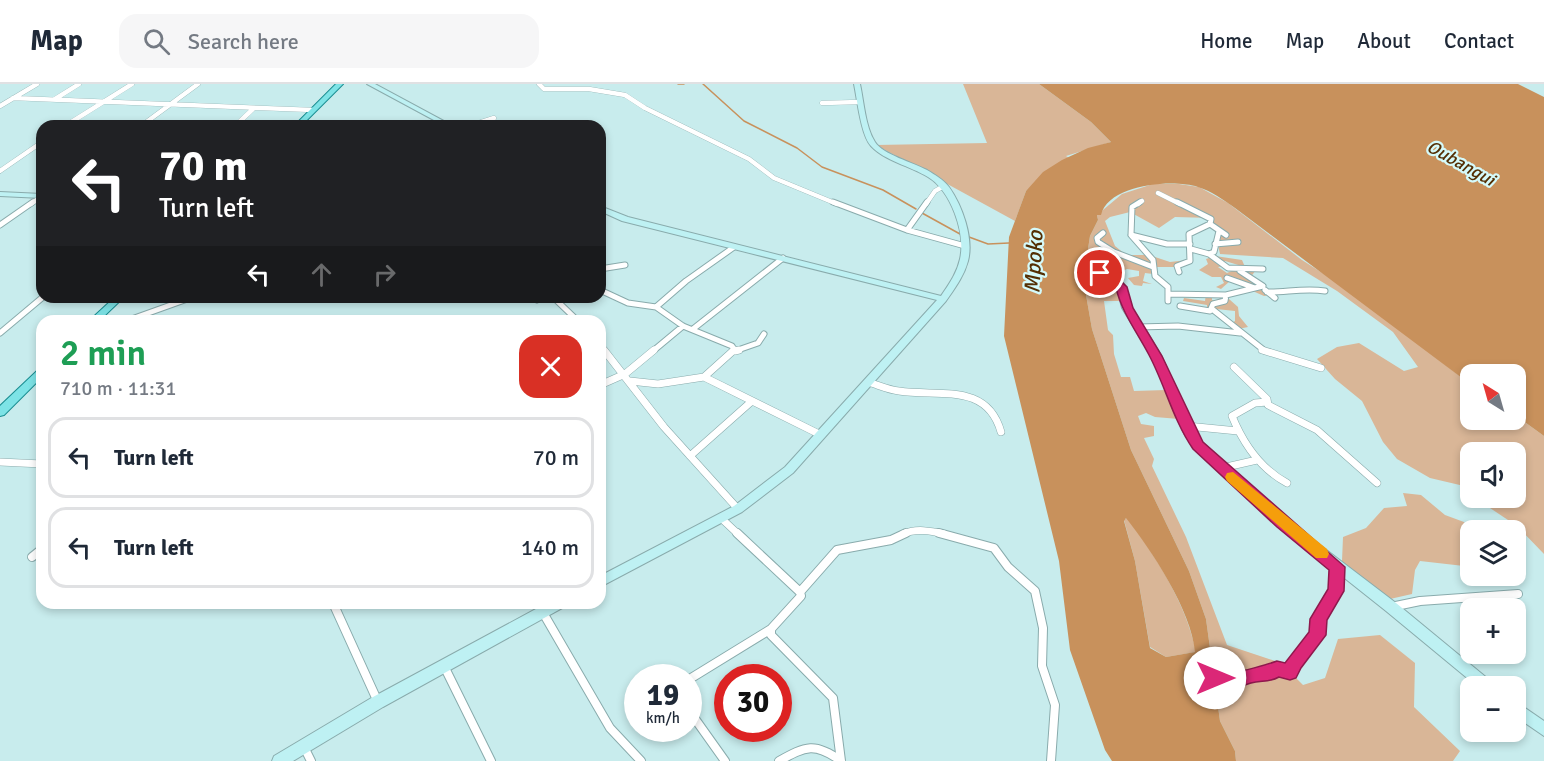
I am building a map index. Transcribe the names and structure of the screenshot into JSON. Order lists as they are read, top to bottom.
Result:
{
  "water": ["Oubangui", "Mpoko"],
  "north": "top left",
  "page": {
    "header": "Map",
    "search": "Search here",
    "nav": [
      "Home",
      "Map",
      "About",
      "Contact"
    ],
    "turn": ["70 m", "Turn left"],
    "heading": ["2 min", "710 m · 11:31"],
    "map_buttons": ["+", "−"],
    "list": [
      {
        "name": "Turn left",
        "value": "70 m"
      },
      {
        "name": "Turn left",
        "value": "140 m"
      }
    ],
    "speed": "19 km/h",
    "limit": "30"
  }
}
